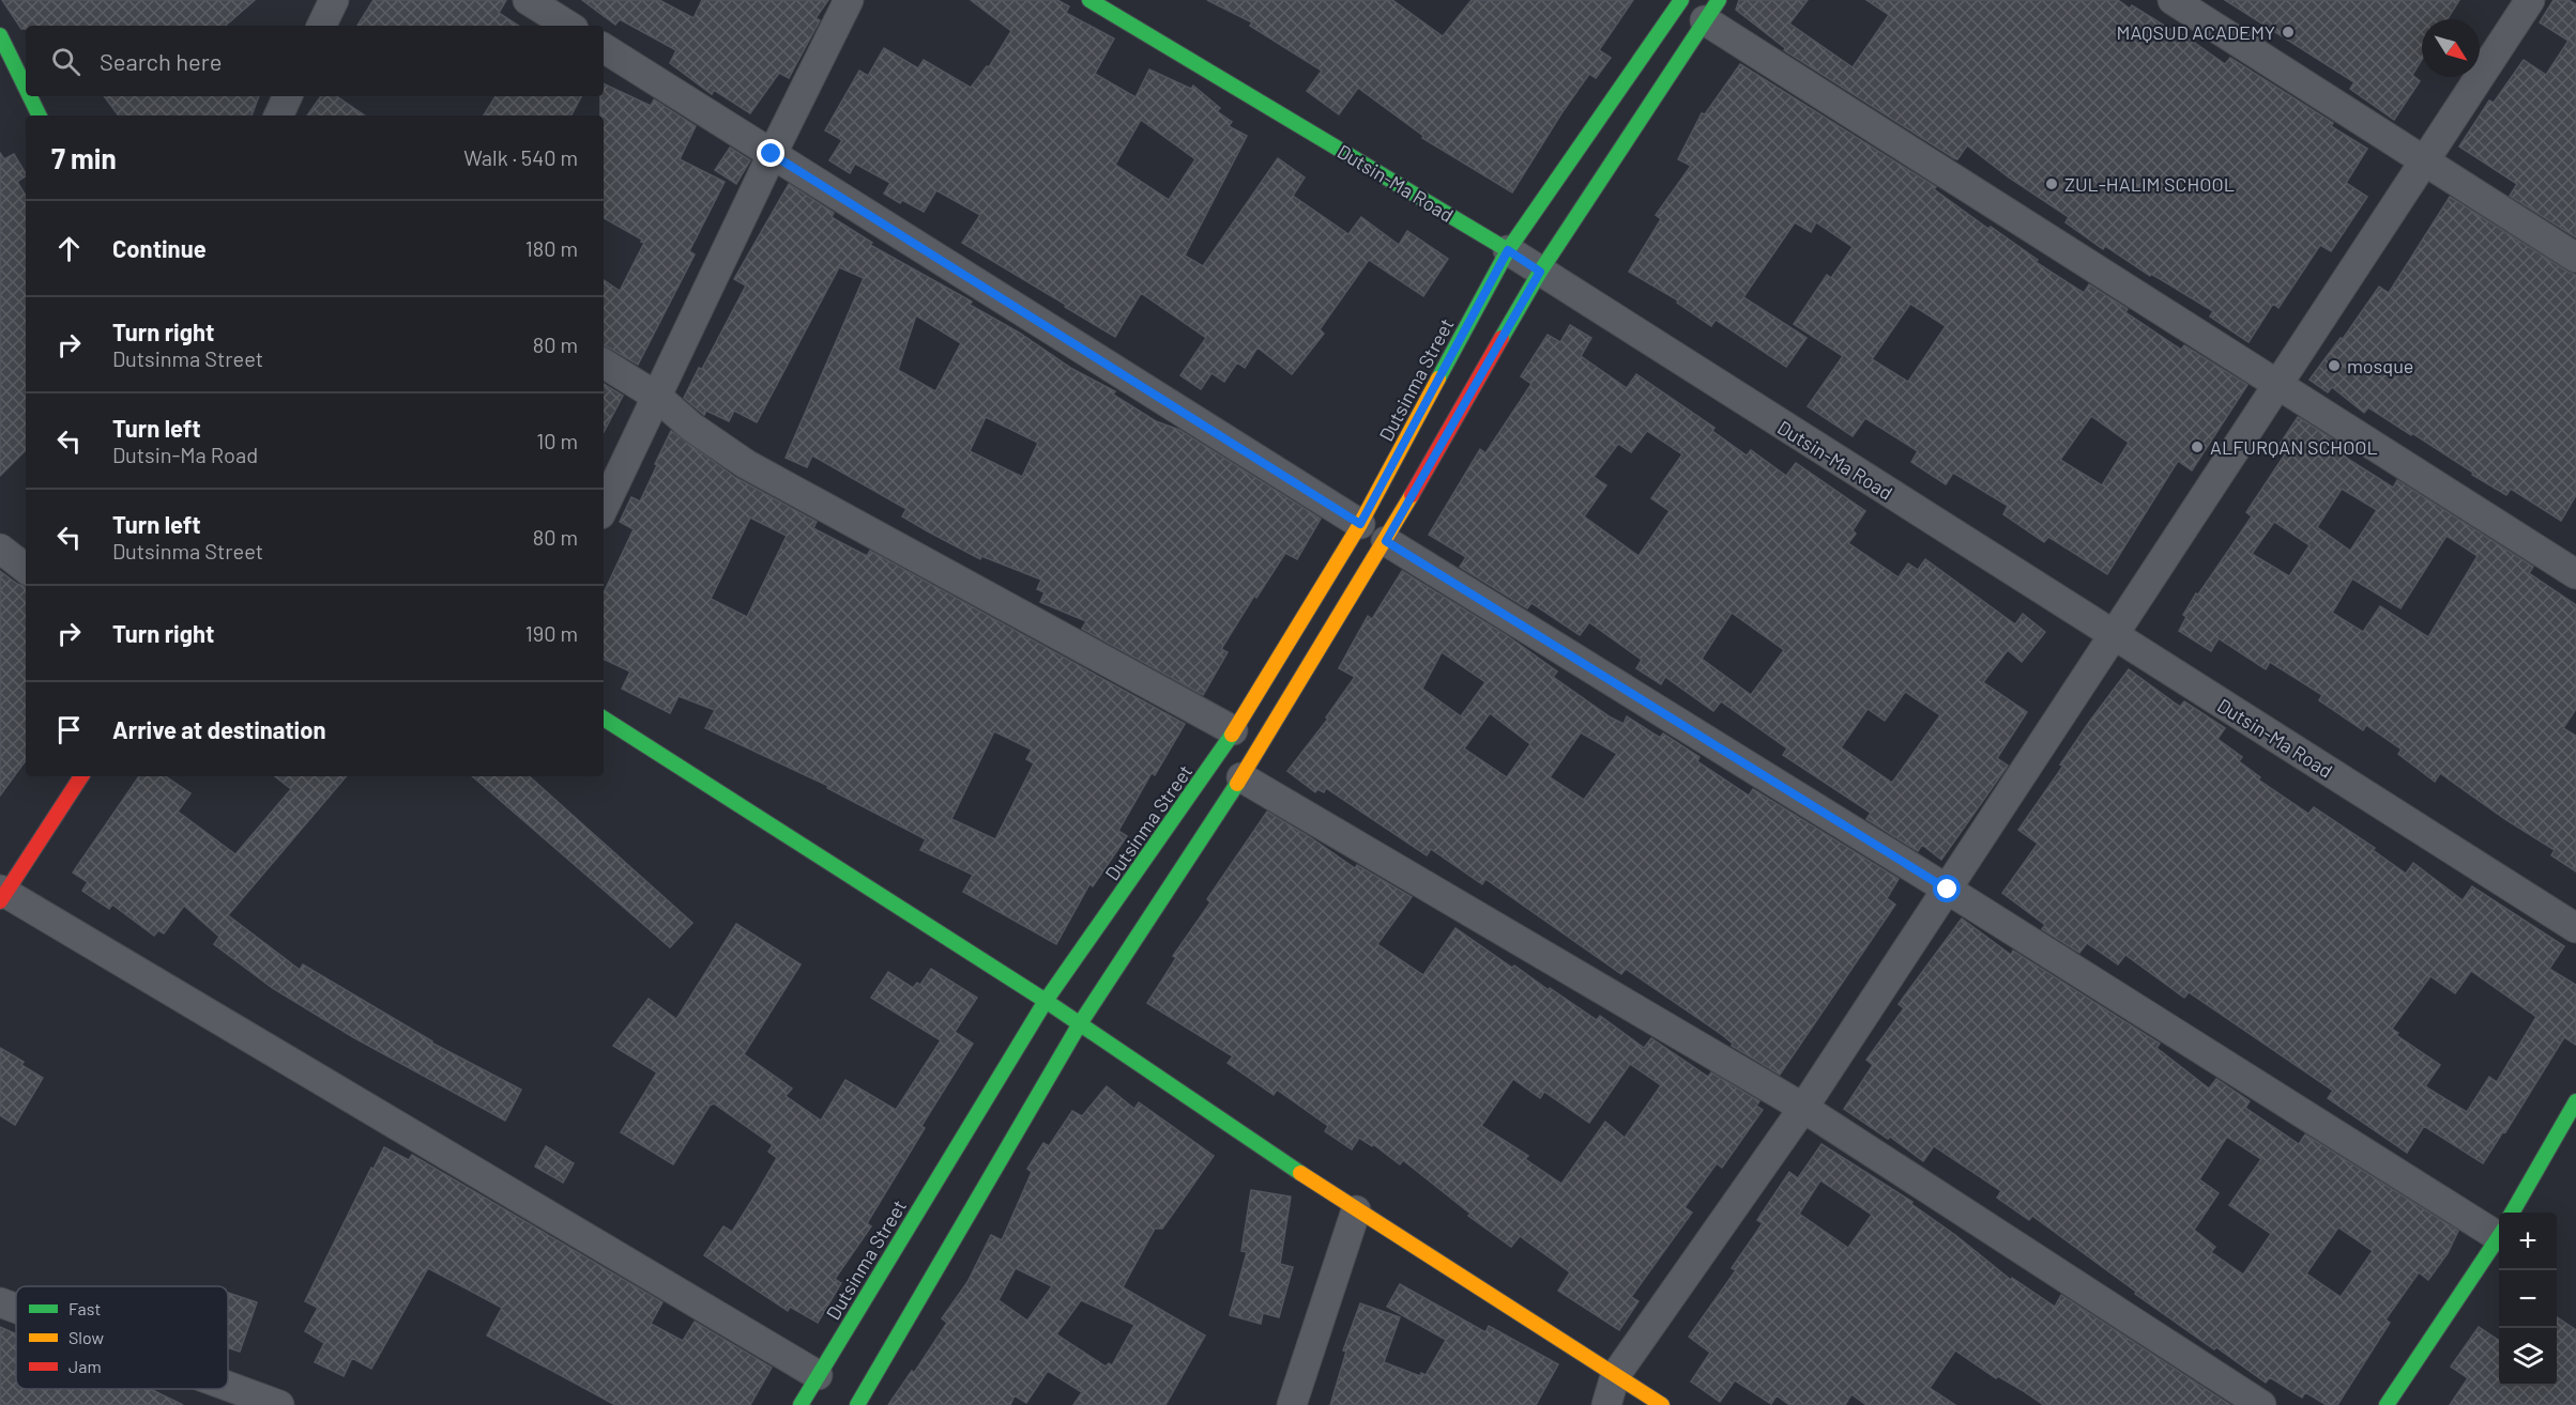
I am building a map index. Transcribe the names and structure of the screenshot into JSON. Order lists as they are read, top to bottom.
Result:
{
  "streets": {
    "street": ["Dutsin-Ma Road", "Dutsinma Street"]
  },
  "crossings": [
    ["Dutsin-Ma Road", "Dutsinma Street"]
  ],
  "places": [
    "MAQSUD ACADEMY",
    "ZUL-HALIM SCHOOL",
    "mosque",
    "ALFURQAN SCHOOL"
  ],
  "legend": ["Fast", "Slow", "Jam"],
  "north": "bottom right",
  "page": {
    "search": "Search here",
    "heading": ["7 min", "Walk · 540 m"],
    "list": [
      ["Continue", "180 m"],
      ["Turn right", "Dutsinma Street", "80 m"],
      ["Turn left", "Dutsin-Ma Road", "10 m"],
      ["Turn left", "Dutsinma Street", "80 m"],
      ["Turn right", "190 m"],
      "Arrive at destination"
    ],
    "map_buttons": ["+", "−"]
  }
}
